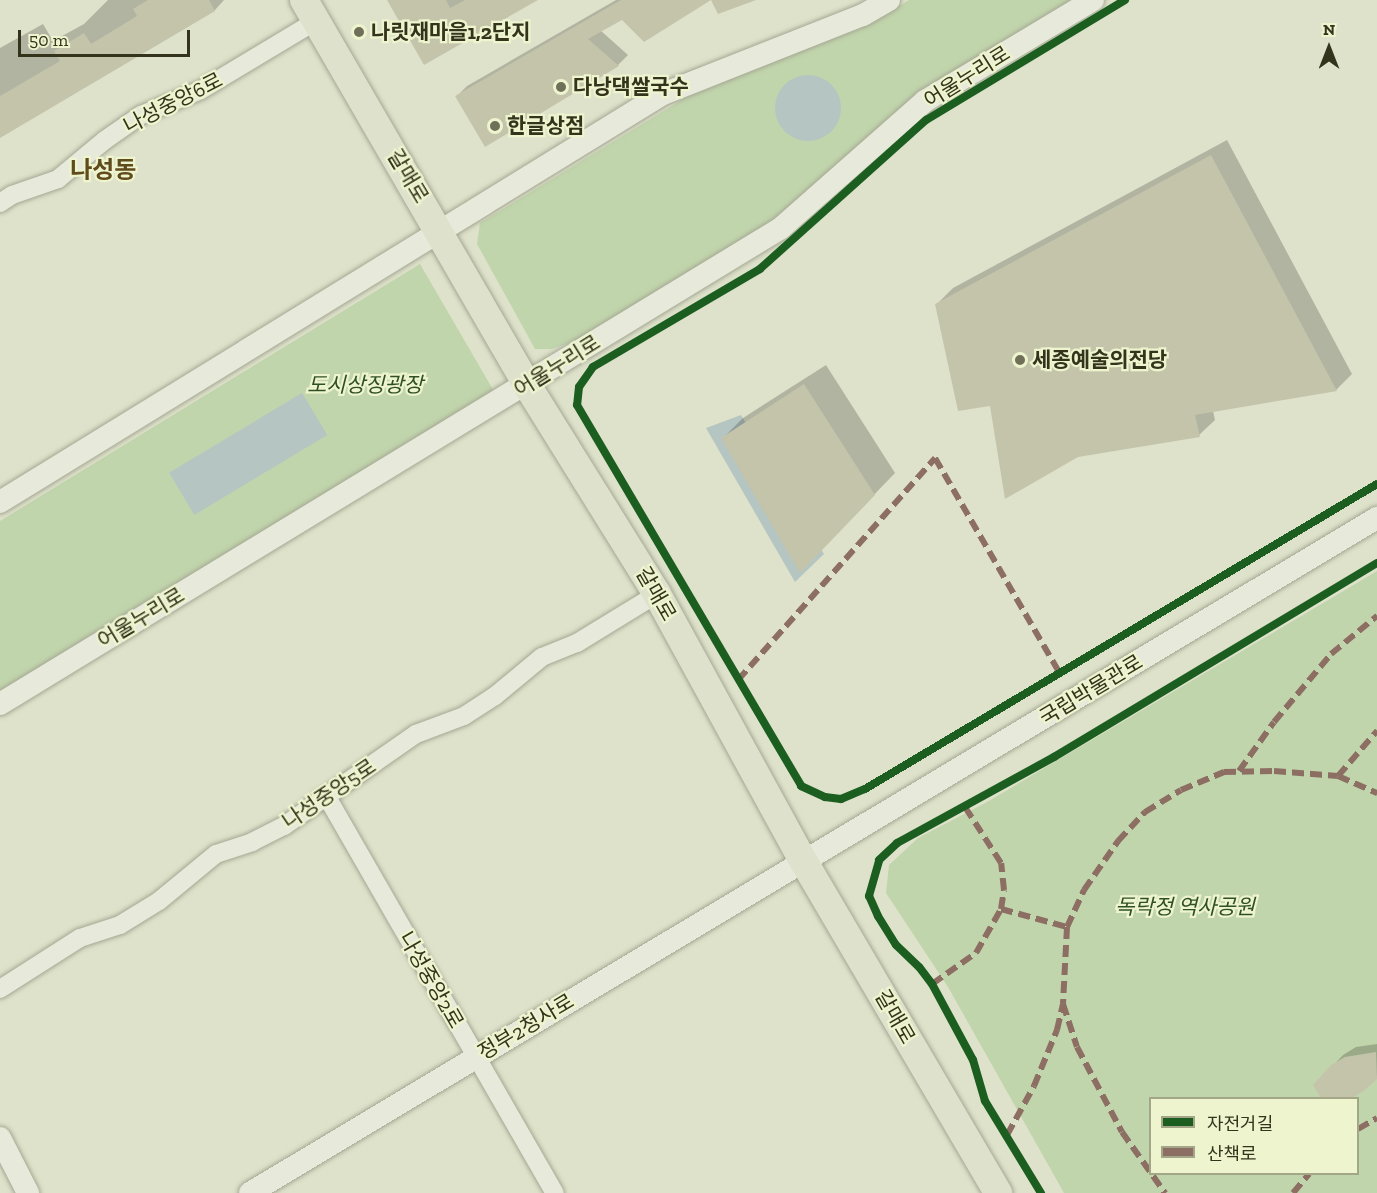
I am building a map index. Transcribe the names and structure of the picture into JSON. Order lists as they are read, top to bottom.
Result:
{
  "streets": {
    "main road": ["갈매로"],
    "street": [
      "어울누리로",
      "나성중앙6로",
      "국립박물관로",
      "나성중앙5로",
      "나성중앙2로",
      "정부2청사로"
    ]
  },
  "crossings": [
    ["어울누리로", "갈매로"],
    ["나성중앙6로", "갈매로"],
    ["갈매로", "국립박물관로"],
    ["갈매로", "나성중앙5로"],
    ["갈매로", "정부2청사로"],
    ["국립박물관로", "정부2청사로"],
    ["나성중앙5로", "나성중앙2로"],
    ["나성중앙2로", "정부2청사로"]
  ],
  "districts": ["나성동"],
  "parks": ["도시상징광장", "독락정 역사공원"],
  "places": [
    "나릿재마을1,2단지",
    "다낭댁쌀국수",
    "한글상점",
    "세종예술의전당"
  ],
  "legend": ["자전거길", "산책로"],
  "scale_bar": "50 m",
  "north": "top"
}
